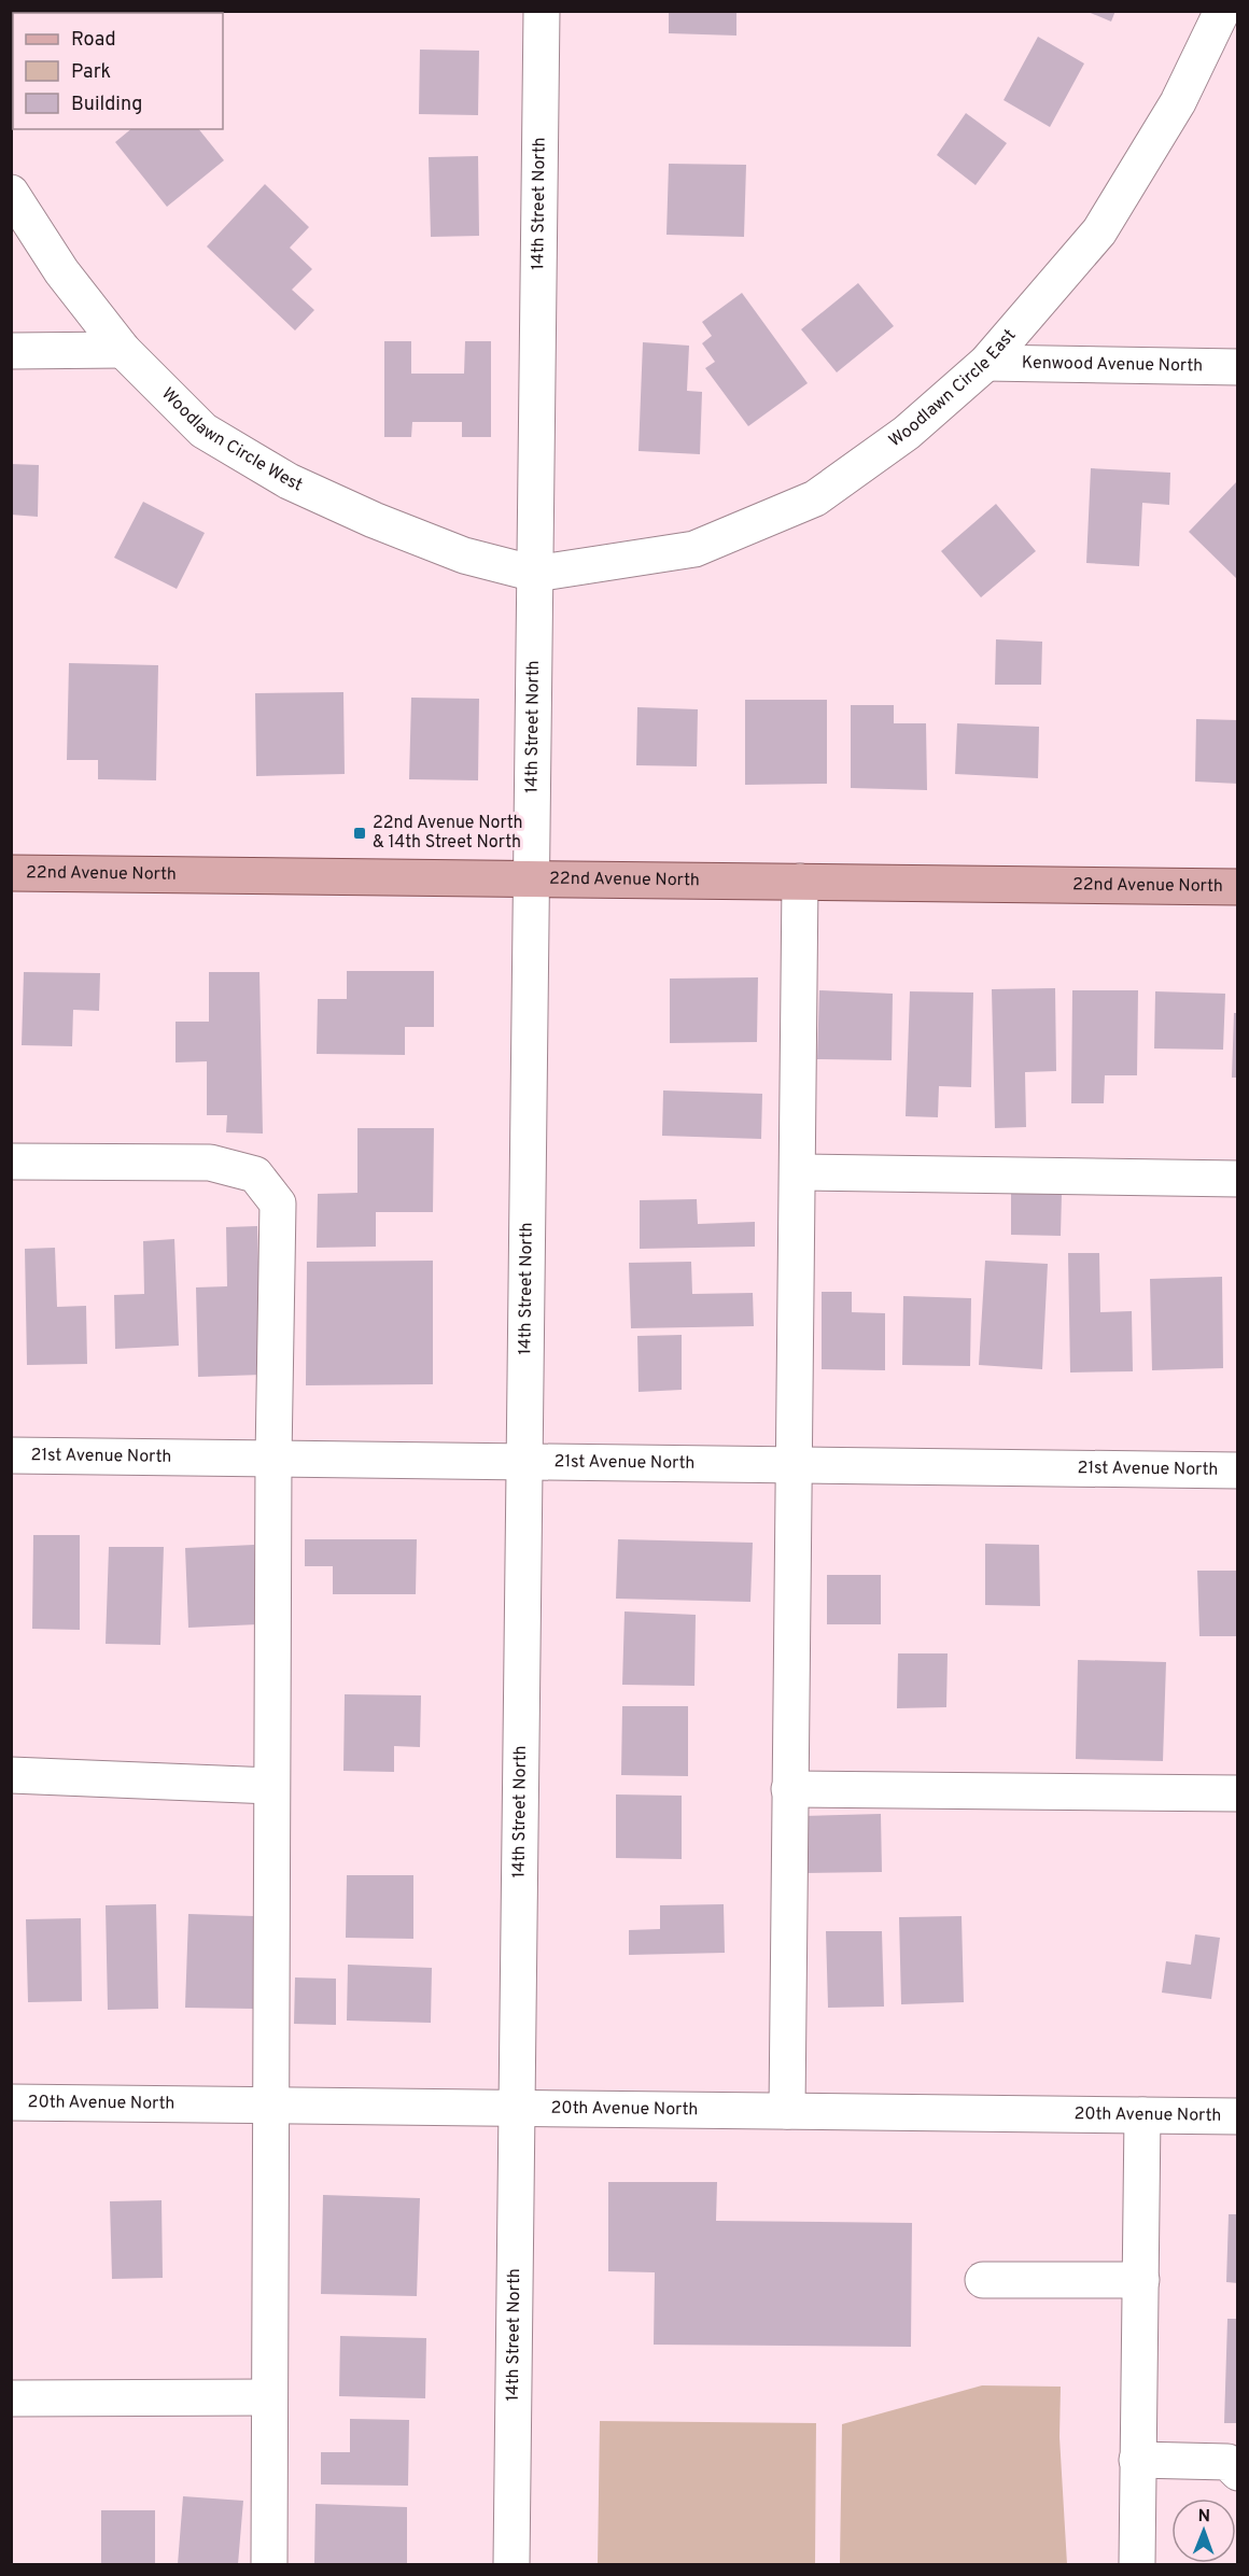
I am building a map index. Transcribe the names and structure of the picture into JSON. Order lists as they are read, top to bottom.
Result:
{
  "streets": {
    "main road": ["22nd Avenue North"],
    "street": [
      "14th Street North",
      "Kenwood Avenue North",
      "Woodlawn Circle East",
      "Woodlawn Circle West",
      "21st Avenue North",
      "20th Avenue North"
    ]
  },
  "crossings": [
    ["14th Street North", "Woodlawn Circle East"],
    ["14th Street North", "Woodlawn Circle West"],
    ["14th Street North", "22nd Avenue North"],
    ["14th Street North", "21st Avenue North"],
    ["14th Street North", "20th Avenue North"],
    ["Kenwood Avenue North", "Woodlawn Circle East"],
    ["Woodlawn Circle East", "Woodlawn Circle West"]
  ],
  "places": {
    "transit": ["22nd Avenue North & 14th Street North"]
  },
  "legend": ["Road", "Park", "Building"],
  "north": "top"
}
